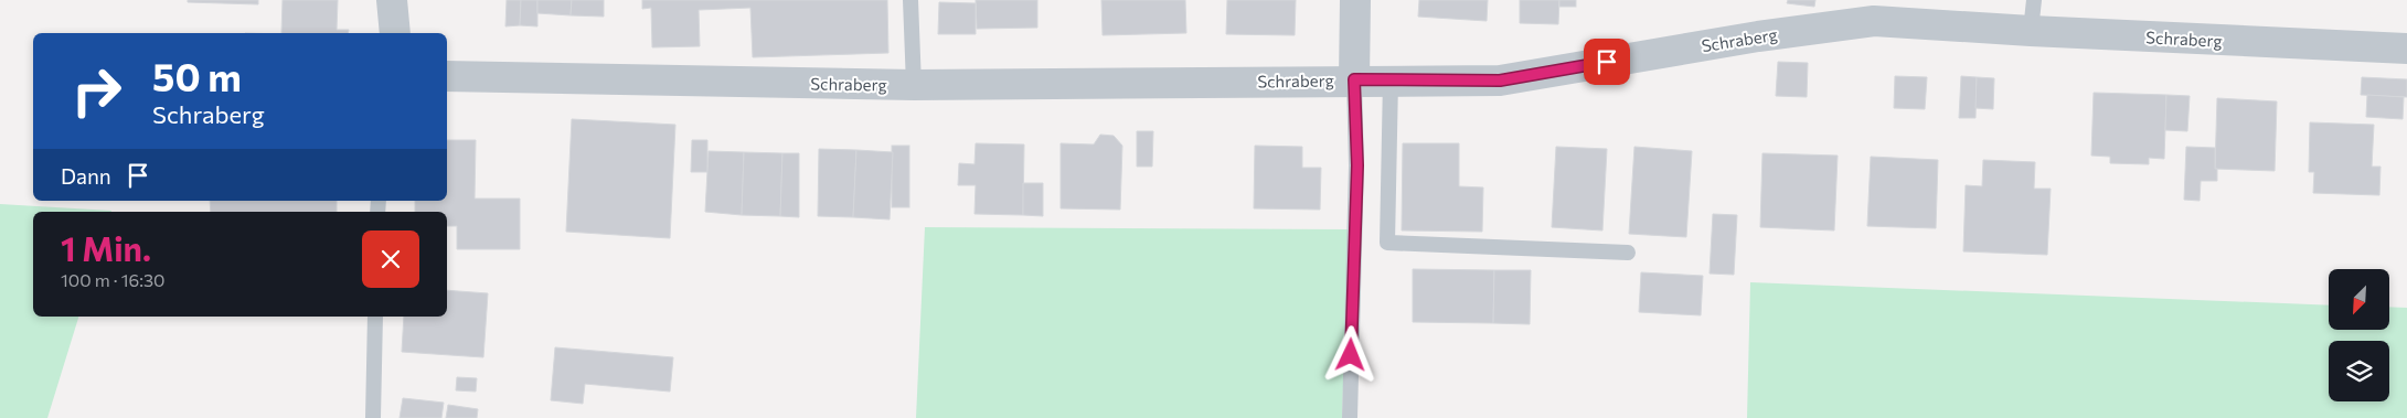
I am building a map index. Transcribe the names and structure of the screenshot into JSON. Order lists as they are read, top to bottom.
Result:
{
  "streets": {
    "street": ["Schraberg"]
  },
  "north": "bottom left",
  "page": {
    "turn": ["50 m", "Schraberg"],
    "then": "Dann",
    "heading": ["1 Min.", "100 m · 16:30"]
  }
}
